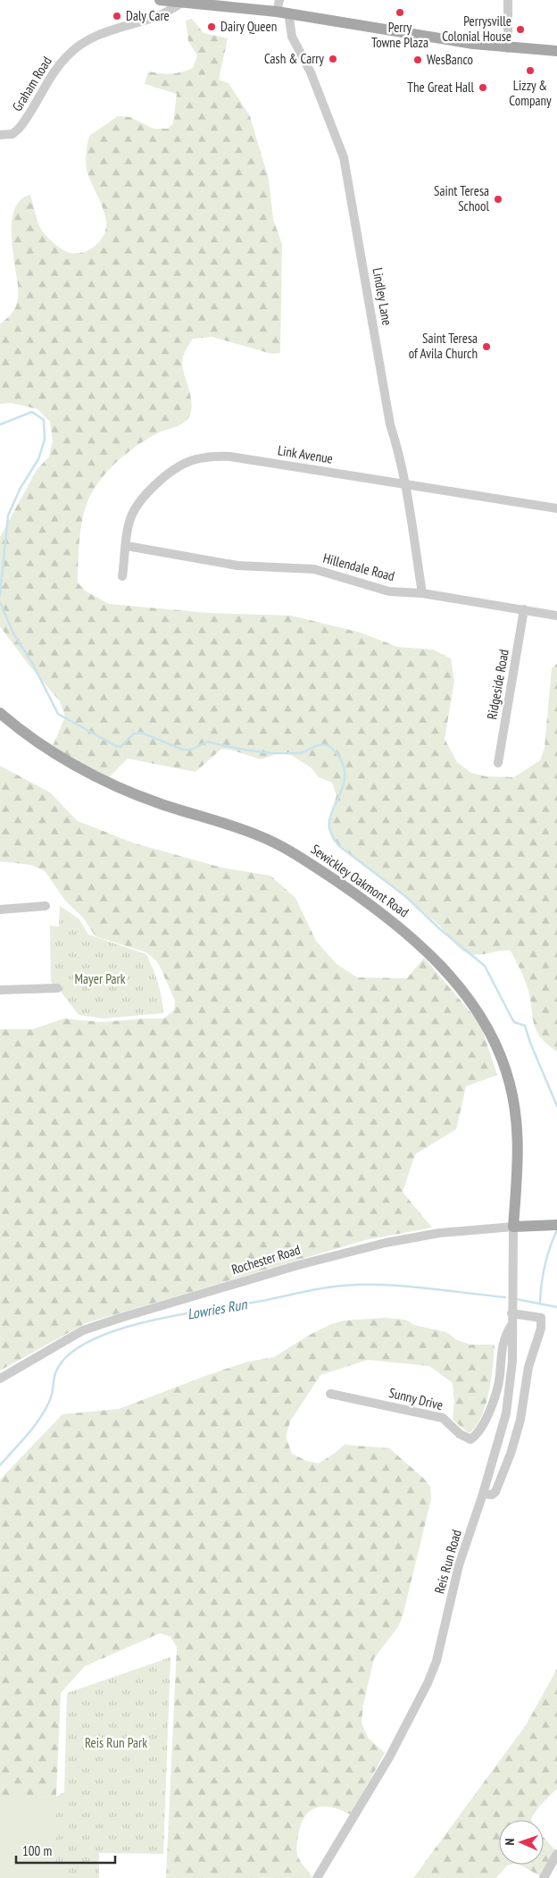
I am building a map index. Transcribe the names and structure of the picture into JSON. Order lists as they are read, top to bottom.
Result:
{
  "streets": {
    "main road": ["Sewickley Oakmont Road", "Rochester Road"],
    "street": [
      "Graham Road",
      "Lindley Lane",
      "Link Avenue",
      "Hillendale Road",
      "Ridgeside Road",
      "Sunny Drive",
      "Reis Run Road"
    ]
  },
  "crossings": [
    ["Lindley Lane", "Link Avenue"],
    ["Lindley Lane", "Hillendale Road"],
    ["Link Avenue", "Hillendale Road"],
    ["Hillendale Road", "Ridgeside Road"],
    ["Sewickley Oakmont Road", "Rochester Road"],
    ["Sewickley Oakmont Road", "Reis Run Road"],
    ["Rochester Road", "Reis Run Road"],
    ["Sunny Drive", "Reis Run Road"]
  ],
  "water": ["Lowries Run"],
  "parks": ["Mayer Park", "Reis Run Park"],
  "places": [
    "Perry Towne Plaza",
    "Daly Care",
    "Dairy Queen",
    "Perrysville Colonial House",
    "Cash & Carry",
    "WesBanco",
    "Lizzy & Company",
    "The Great Hall",
    "Saint Teresa School",
    "Saint Teresa of Avila Church"
  ],
  "scale_bar": "100 m",
  "north": "left"
}
